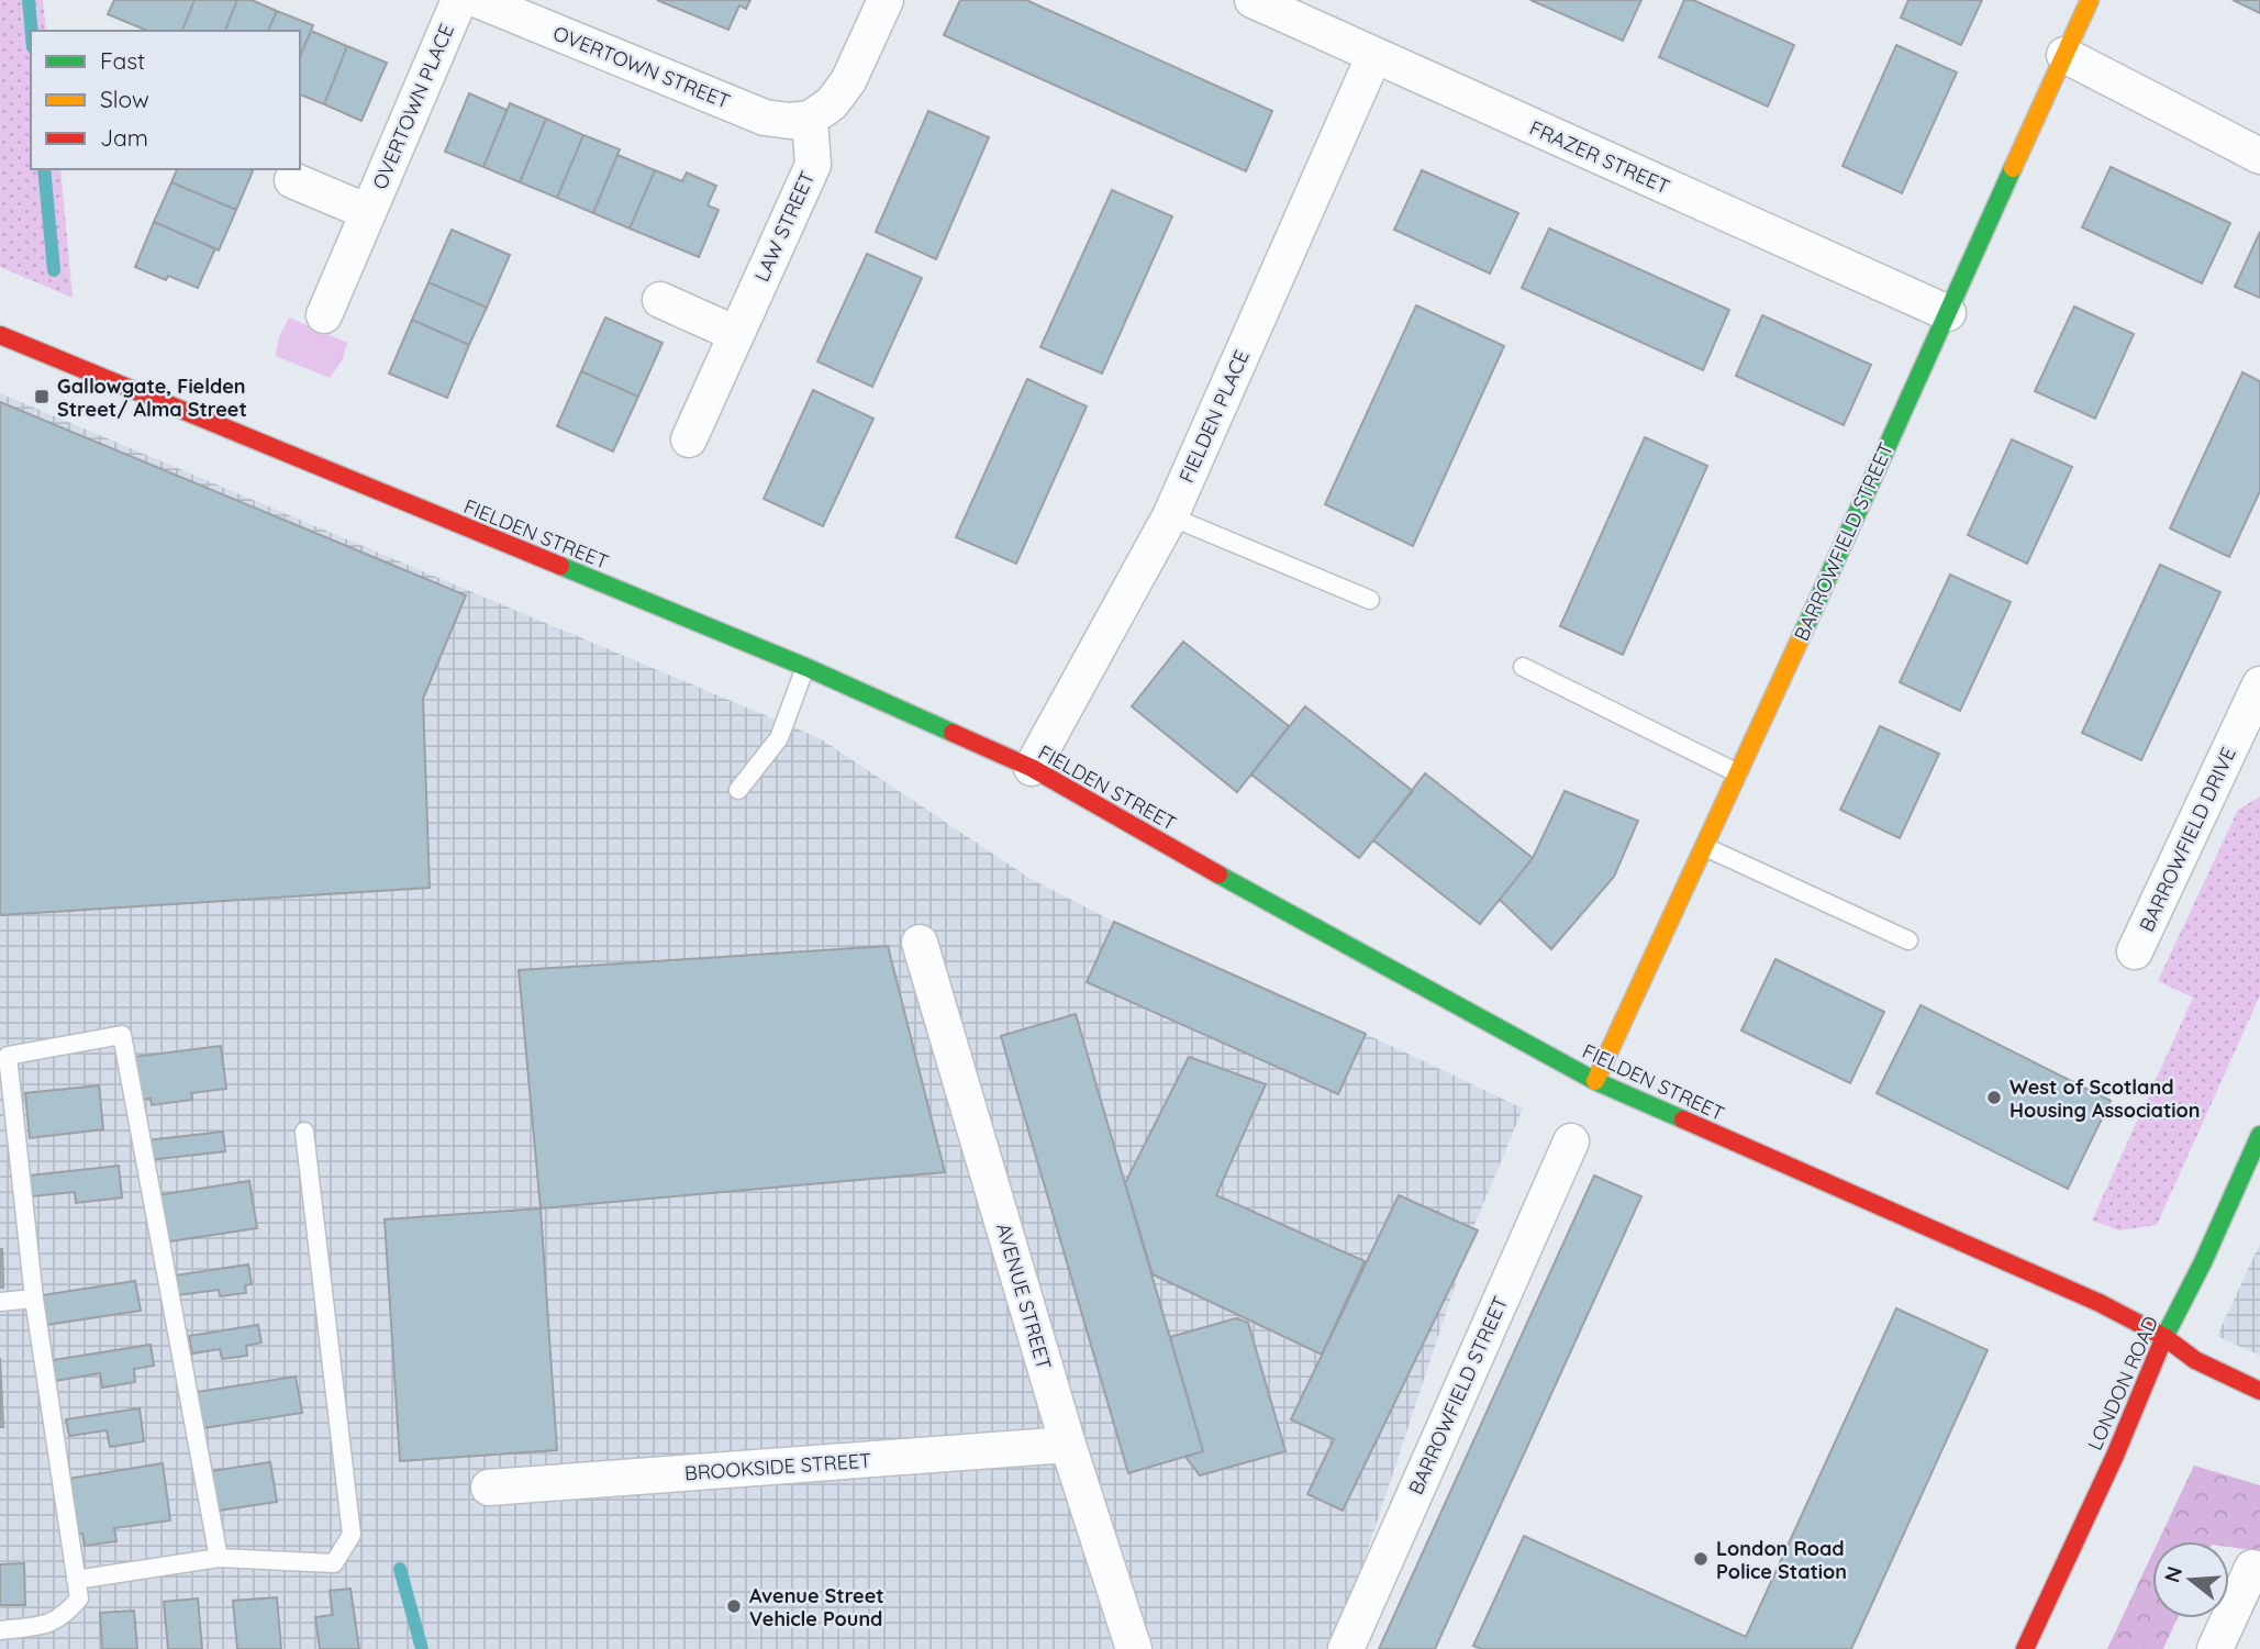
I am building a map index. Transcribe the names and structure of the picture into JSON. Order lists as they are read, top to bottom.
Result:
{
  "streets": {
    "main road": ["FIELDEN STREET", "BARROWFIELD STREET", "LONDON ROAD"],
    "street": [
      "OVERTOWN STREET",
      "OVERTOWN PLACE",
      "FRAZER STREET",
      "LAW STREET",
      "FIELDEN PLACE",
      "BARROWFIELD DRIVE",
      "AVENUE STREET",
      "BROOKSIDE STREET"
    ]
  },
  "crossings": [
    ["OVERTOWN STREET", "LAW STREET"],
    ["FRAZER STREET", "FIELDEN PLACE"],
    ["FRAZER STREET", "BARROWFIELD STREET"],
    ["FIELDEN PLACE", "FIELDEN STREET"],
    ["FIELDEN STREET", "BARROWFIELD STREET"],
    ["FIELDEN STREET", "LONDON ROAD"],
    ["AVENUE STREET", "BROOKSIDE STREET"]
  ],
  "places": {
    "transit": ["Gallowgate, Fielden Street/ Alma Street"],
    "other": ["West of Scotland Housing Association", "London Road Police Station", "Avenue Street Vehicle Pound"]
  },
  "legend": ["Fast", "Slow", "Jam"],
  "north": "left"
}
